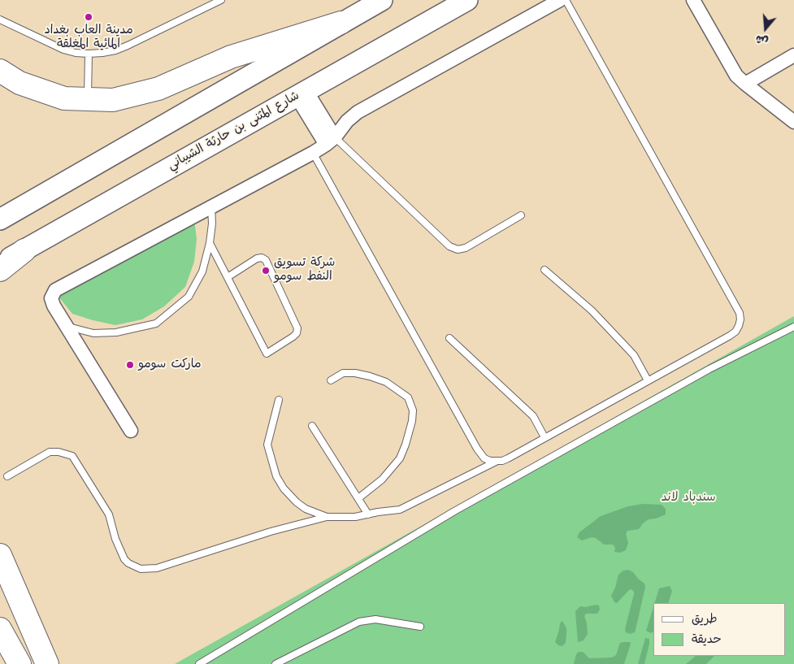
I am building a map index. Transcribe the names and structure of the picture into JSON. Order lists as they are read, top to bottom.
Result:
{
  "streets": {
    "main road": ["شارع المثنى بن حارثة الشيباني"]
  },
  "parks": ["سندباد لاند"],
  "places": ["مدينة العاب بغداد المائية المغلقة", "شركة تسويق النفط سومو", "ماركت سومو"],
  "legend": ["طريق", "حديقة"],
  "north": "bottom"
}
